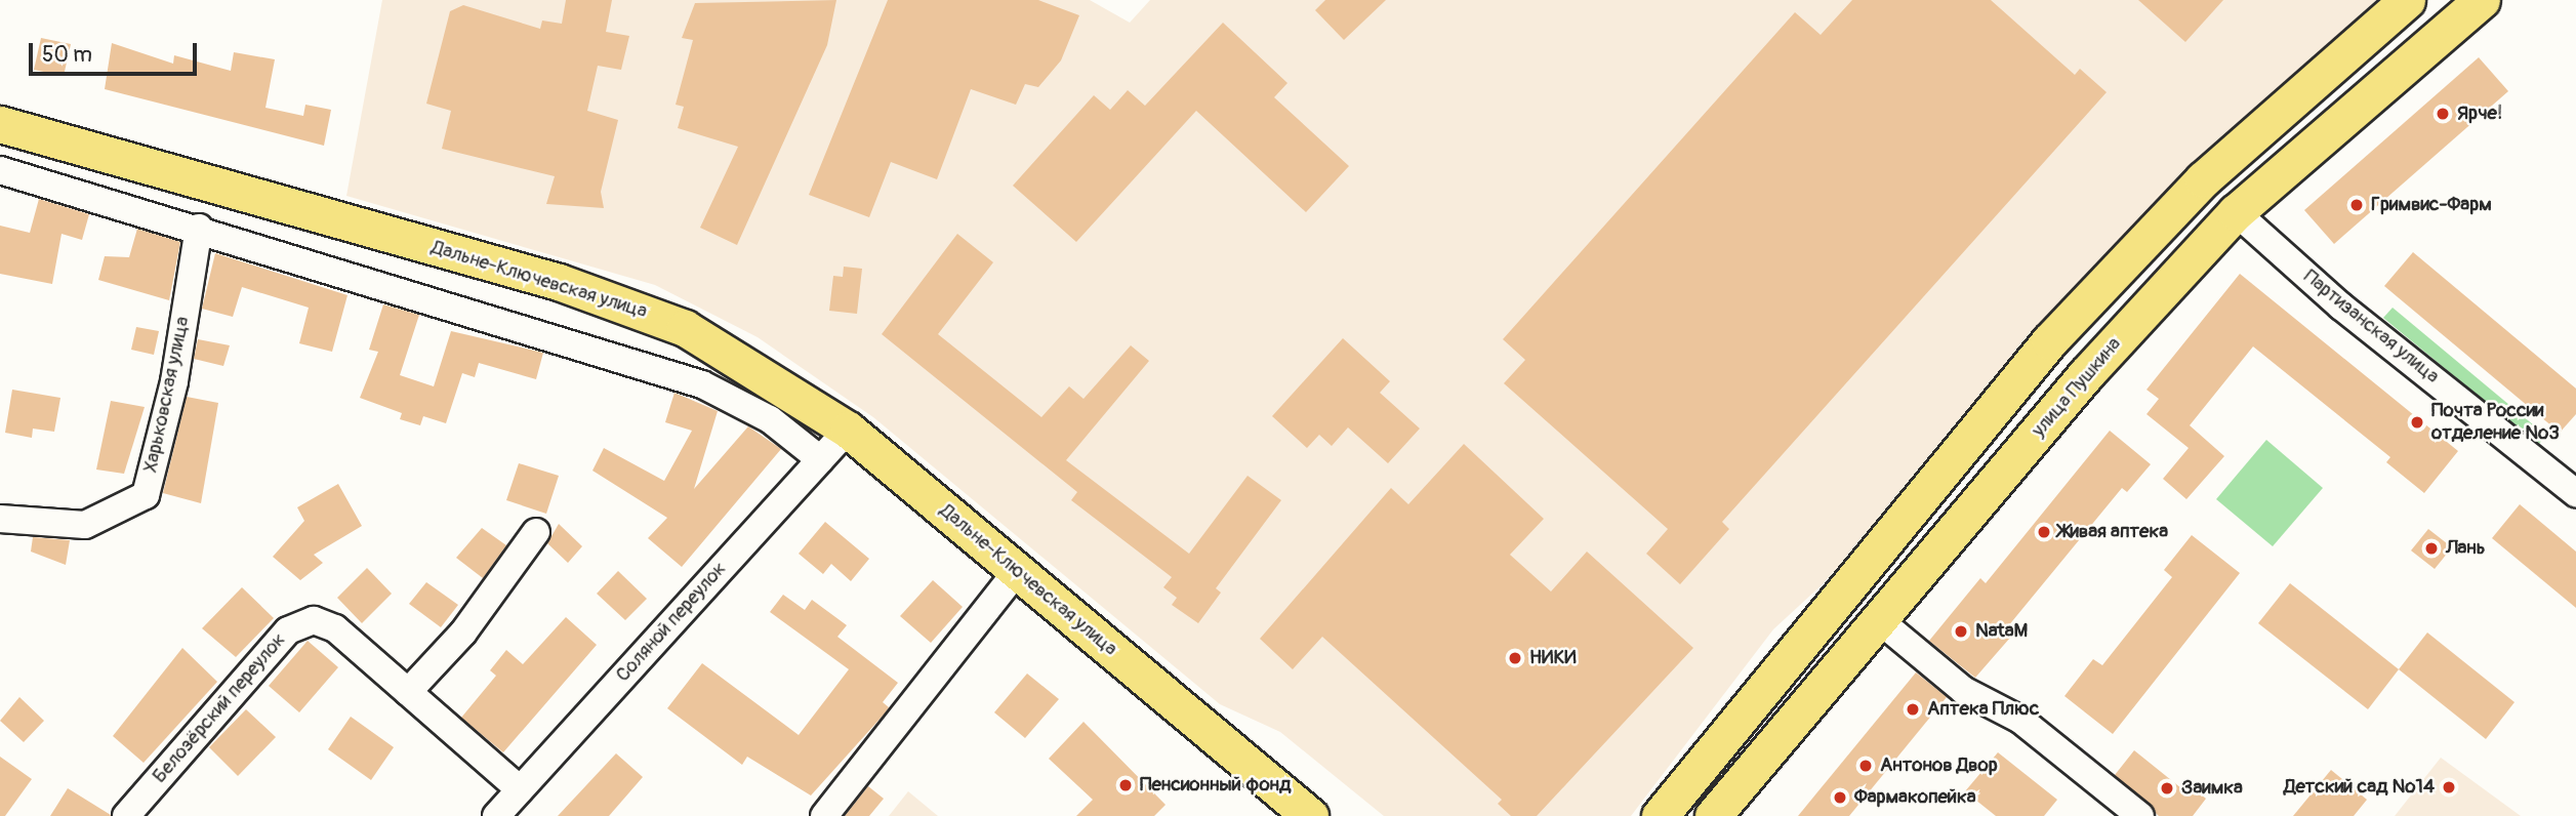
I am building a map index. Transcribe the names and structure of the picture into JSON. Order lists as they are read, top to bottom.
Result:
{
  "streets": {
    "main road": ["Дальне-Ключевская улица", "улица Пушкина"],
    "street": [
      "Партизанская улица",
      "Харьковская улица",
      "Соляной переулок",
      "Белозёрский переулок"
    ]
  },
  "crossings": [
    ["Дальне-Ключевская улица", "Соляной переулок"],
    ["Партизанская улица", "улица Пушкина"],
    ["Соляной переулок", "Белозёрский переулок"]
  ],
  "places": [
    "Ярче!",
    "Гримвис-Фарм",
    "Почта России отделение №3",
    "Живая аптека",
    "Лань",
    "NataM",
    "НИКИ",
    "Аптека Плюс",
    "Антонов Двор",
    "Пенсионный фонд",
    "Детский сад №14",
    "Заимка",
    "Фармакопейка"
  ],
  "scale_bar": "50 m"
}
